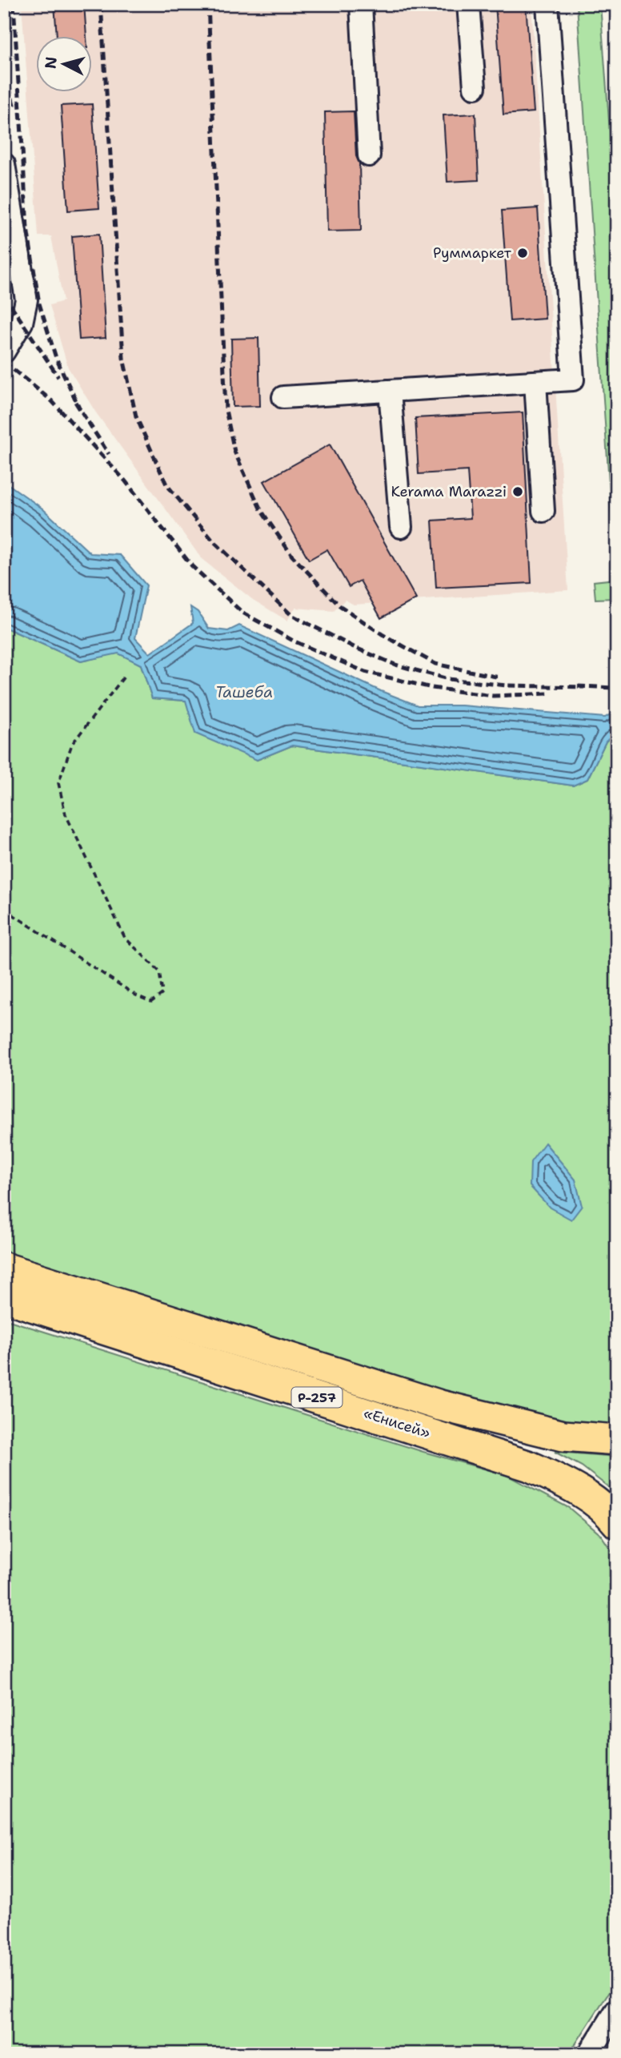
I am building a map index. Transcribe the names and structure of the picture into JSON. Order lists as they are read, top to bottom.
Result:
{
  "streets": {
    "highway": ["Р-257", "«Енисей»"]
  },
  "water": ["Ташеба"],
  "places": ["Руммаркет", "Kerama Marazzi"],
  "north": "left"
}
